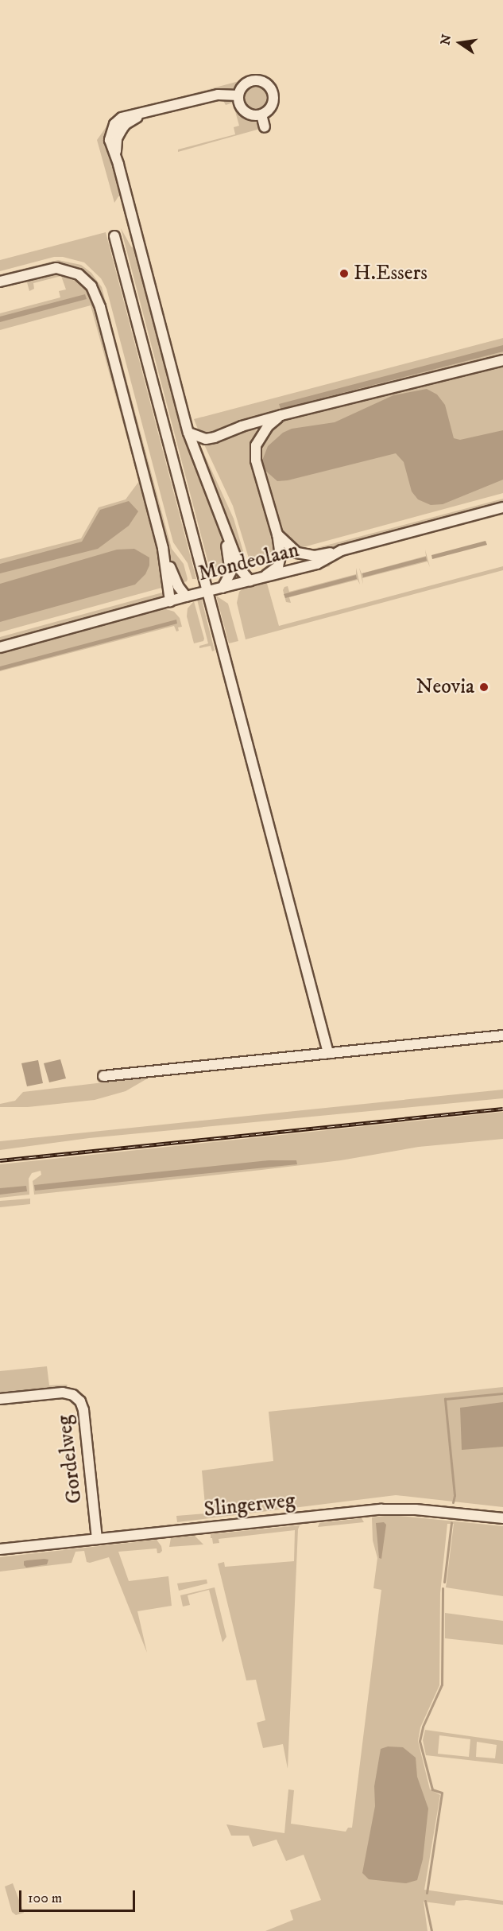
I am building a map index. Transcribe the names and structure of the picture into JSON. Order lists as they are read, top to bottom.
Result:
{
  "streets": {
    "street": ["Mondeolaan", "Gordelweg", "Slingerweg"]
  },
  "crossings": [
    ["Gordelweg", "Slingerweg"]
  ],
  "places": ["H.Essers", "Neovia"],
  "scale_bar": "100 m",
  "north": "left"
}
